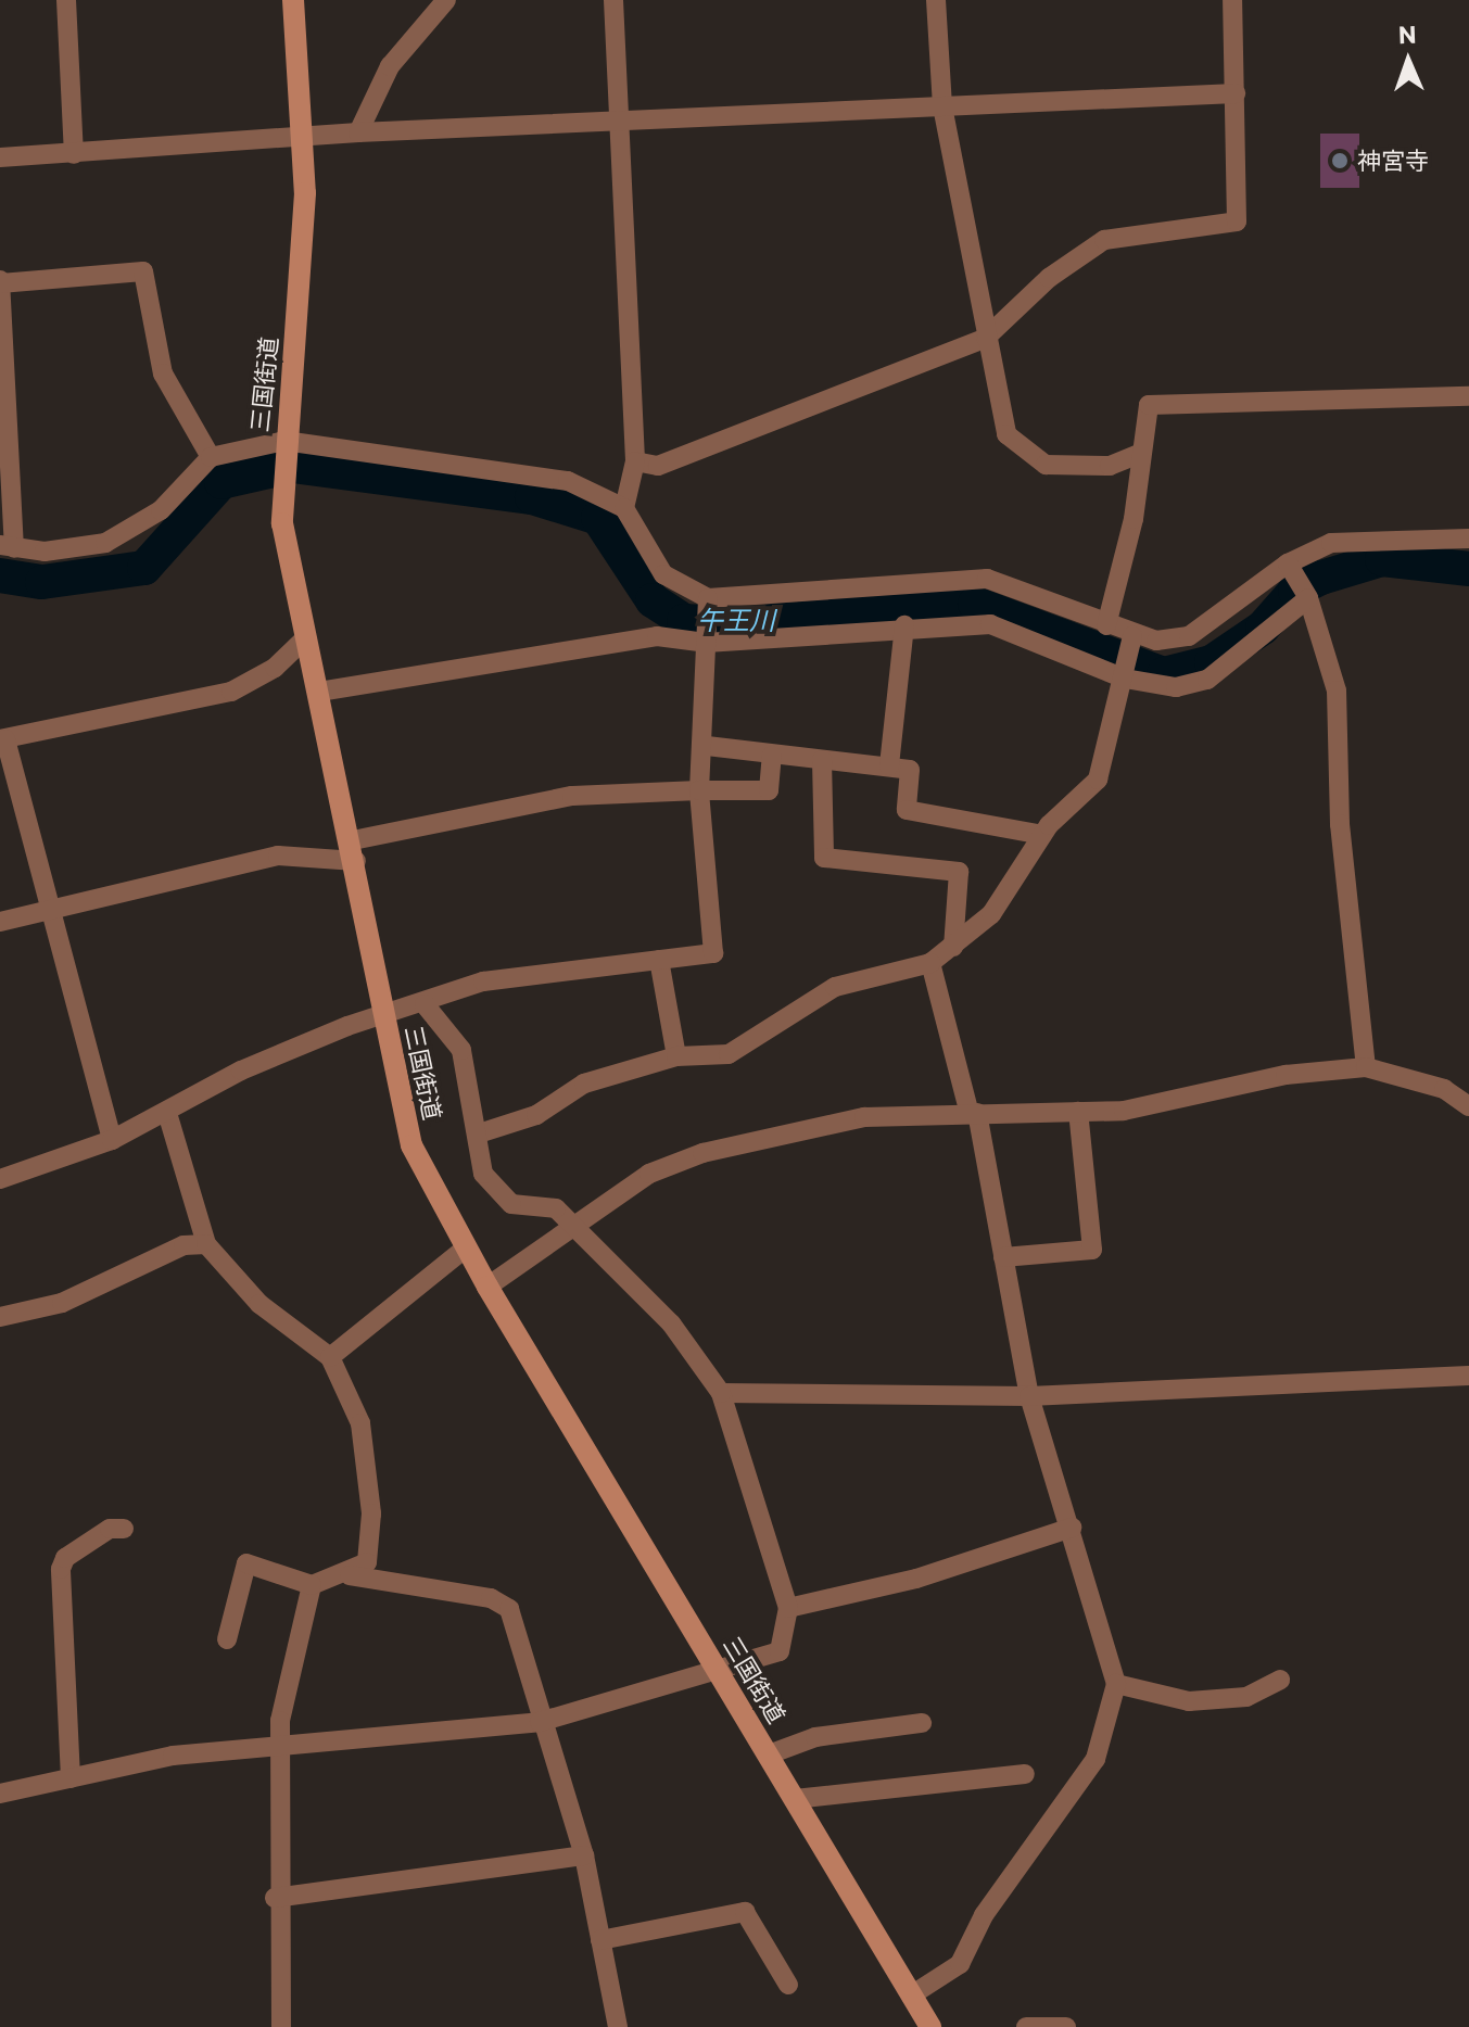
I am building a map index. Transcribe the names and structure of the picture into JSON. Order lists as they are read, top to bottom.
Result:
{
  "streets": {
    "street": ["三国街道"]
  },
  "water": ["午王川"],
  "places": ["神宮寺"],
  "north": "top"
}
